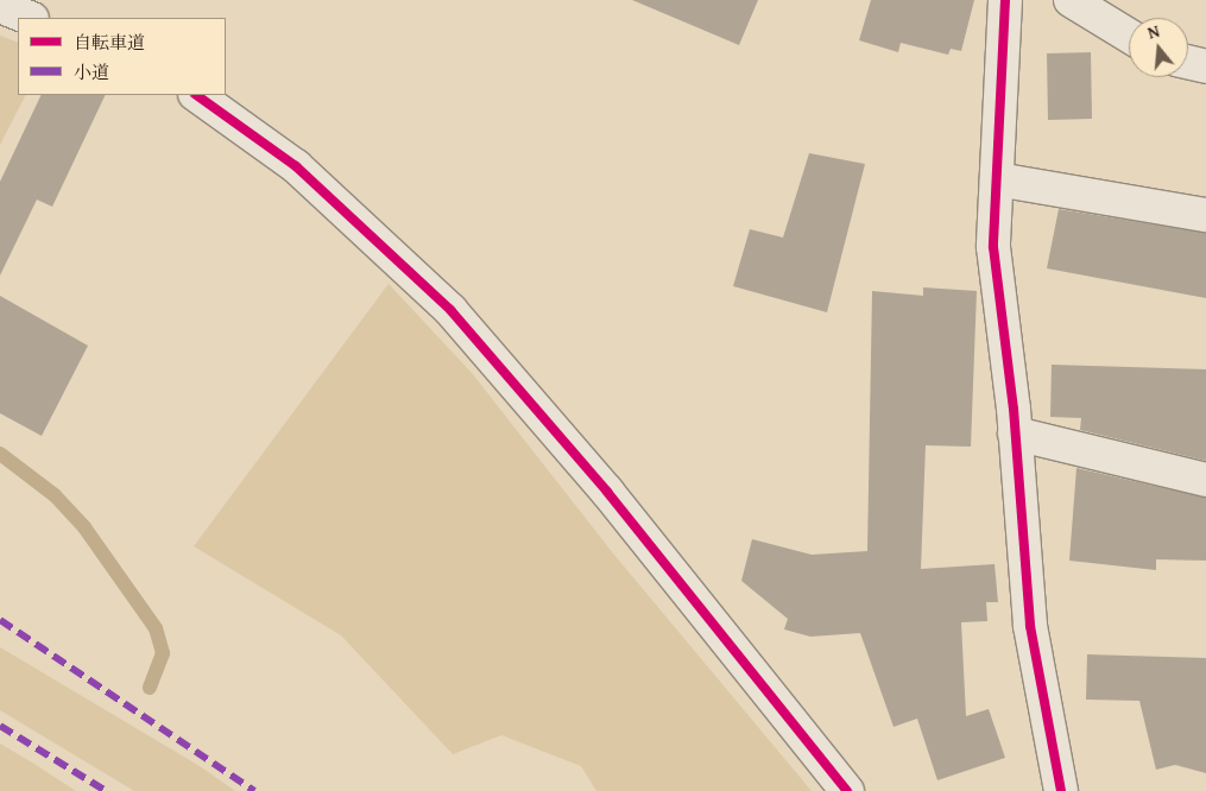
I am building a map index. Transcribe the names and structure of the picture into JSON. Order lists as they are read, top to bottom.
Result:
{
  "legend": ["自転車道", "小道"],
  "north": "top"
}
